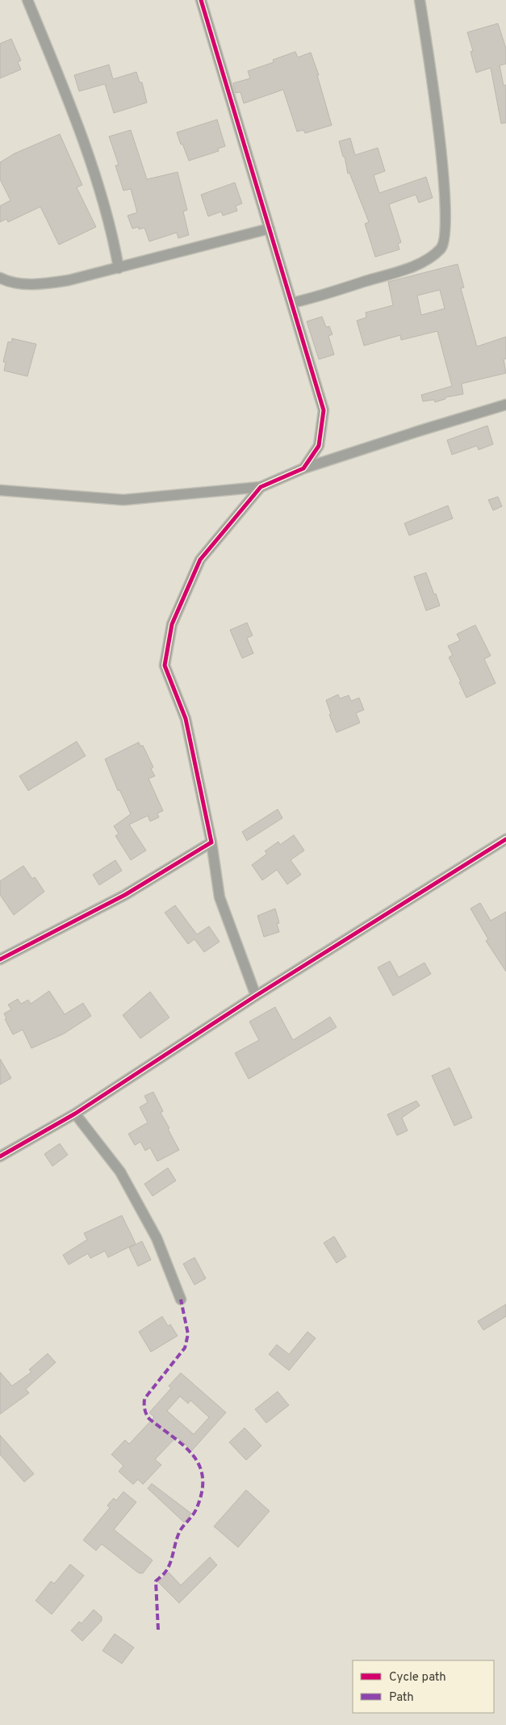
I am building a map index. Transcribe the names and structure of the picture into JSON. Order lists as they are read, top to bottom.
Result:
{
  "legend": ["Cycle path", "Path"]
}
